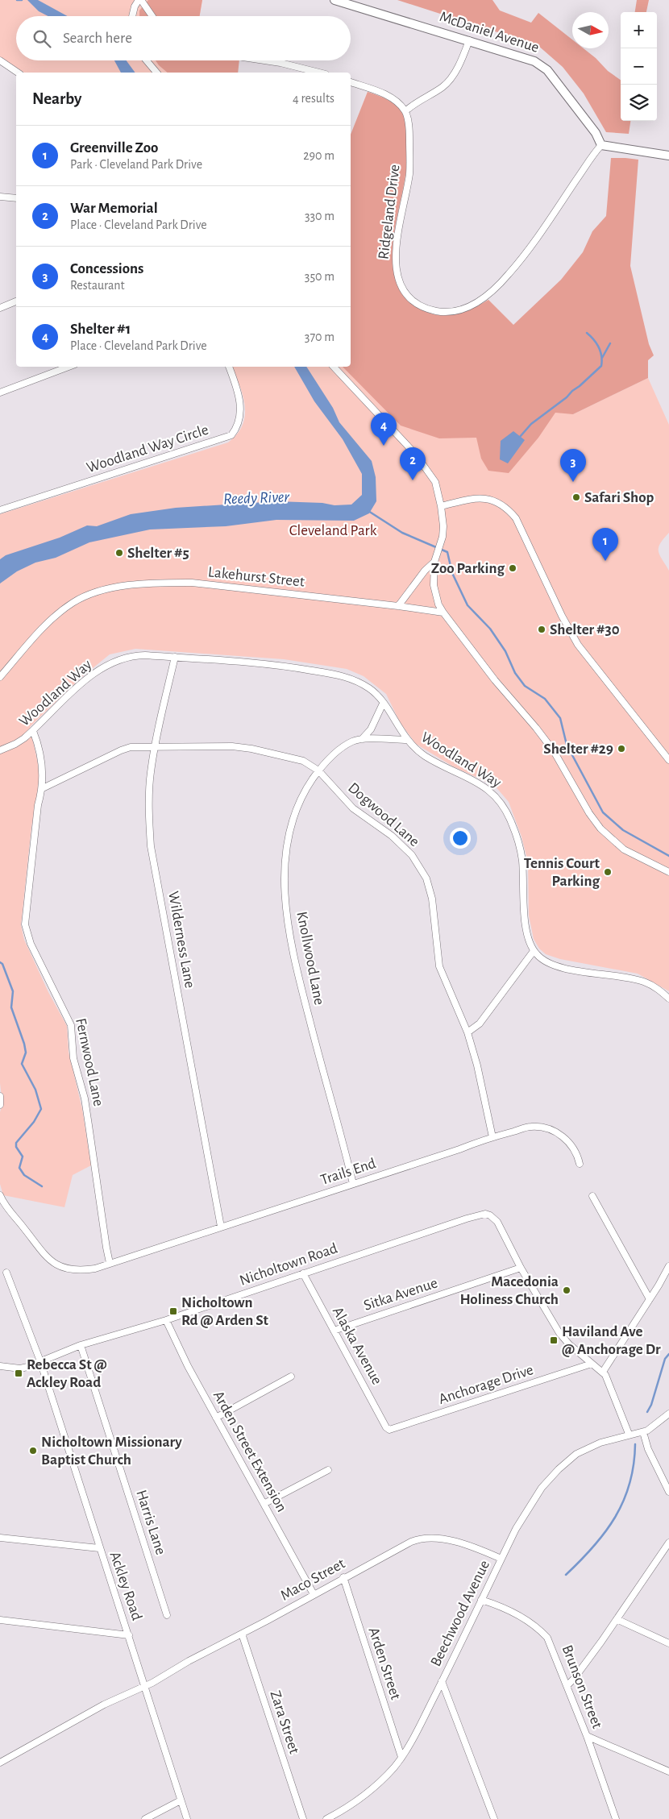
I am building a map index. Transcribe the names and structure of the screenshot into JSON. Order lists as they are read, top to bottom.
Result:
{
  "streets": {
    "street": [
      "McDaniel Avenue",
      "Ridgeland Drive",
      "Woodland Way Circle",
      "Lakehurst Street",
      "Woodland Way",
      "Dogwood Lane",
      "Wilderness Lane",
      "Knollwood Lane",
      "Fernwood Lane",
      "Trails End",
      "Nicholtown Road",
      "Sitka Avenue",
      "Alaska Avenue",
      "Anchorage Drive",
      "Arden Street Extension",
      "Harris Lane",
      "Maco Street",
      "Ackley Road",
      "Beechwood Avenue",
      "Arden Street",
      "Brunson Street",
      "Zara Street"
    ]
  },
  "crossings": [
    ["McDaniel Avenue", "Ridgeland Drive"],
    ["Woodland Way", "Wilderness Lane"],
    ["Woodland Way", "Knollwood Lane"],
    ["Woodland Way", "Fernwood Lane"],
    ["Dogwood Lane", "Wilderness Lane"],
    ["Dogwood Lane", "Knollwood Lane"],
    ["Dogwood Lane", "Fernwood Lane"],
    ["Dogwood Lane", "Trails End"],
    ["Wilderness Lane", "Trails End"],
    ["Knollwood Lane", "Trails End"],
    ["Fernwood Lane", "Trails End"],
    ["Nicholtown Road", "Sitka Avenue"],
    ["Nicholtown Road", "Alaska Avenue"],
    ["Nicholtown Road", "Arden Street Extension"],
    ["Nicholtown Road", "Harris Lane"],
    ["Nicholtown Road", "Ackley Road"],
    ["Sitka Avenue", "Alaska Avenue"],
    ["Alaska Avenue", "Anchorage Drive"],
    ["Arden Street Extension", "Maco Street"],
    ["Maco Street", "Ackley Road"],
    ["Maco Street", "Beechwood Avenue"],
    ["Maco Street", "Arden Street"],
    ["Maco Street", "Zara Street"],
    ["Beechwood Avenue", "Arden Street"],
    ["Beechwood Avenue", "Brunson Street"]
  ],
  "water": ["Reedy River"],
  "parks": ["Cleveland Park"],
  "places": {
    "other": [
      "Safari Shop",
      "Shelter #5",
      "Zoo Parking",
      "Shelter #30",
      "Shelter #29",
      "Tennis Court Parking",
      "Macedonia Holiness Church",
      "Nicholtown Missionary Baptist Church"
    ],
    "transit": ["Nicholtown Rd @ Arden St", "Haviland Ave @ Anchorage Dr", "Rebecca St @ Ackley Road"]
  },
  "north": "right",
  "page": {
    "map_buttons": ["+", "−"],
    "search": "Search here",
    "heading": ["Nearby", "4 results"],
    "list": [
      {
        "mark": "1",
        "name": "Greenville Zoo",
        "note": "Park · Cleveland Park Drive",
        "value": "290 m"
      },
      {
        "mark": "2",
        "name": "War Memorial",
        "note": "Place · Cleveland Park Drive",
        "value": "330 m"
      },
      {
        "mark": "3",
        "name": "Concessions",
        "note": "Restaurant",
        "value": "350 m"
      },
      {
        "mark": "4",
        "name": "Shelter #1",
        "note": "Place · Cleveland Park Drive",
        "value": "370 m"
      }
    ],
    "pins": [
      "4",
      "2",
      "3",
      "1"
    ]
  }
}
